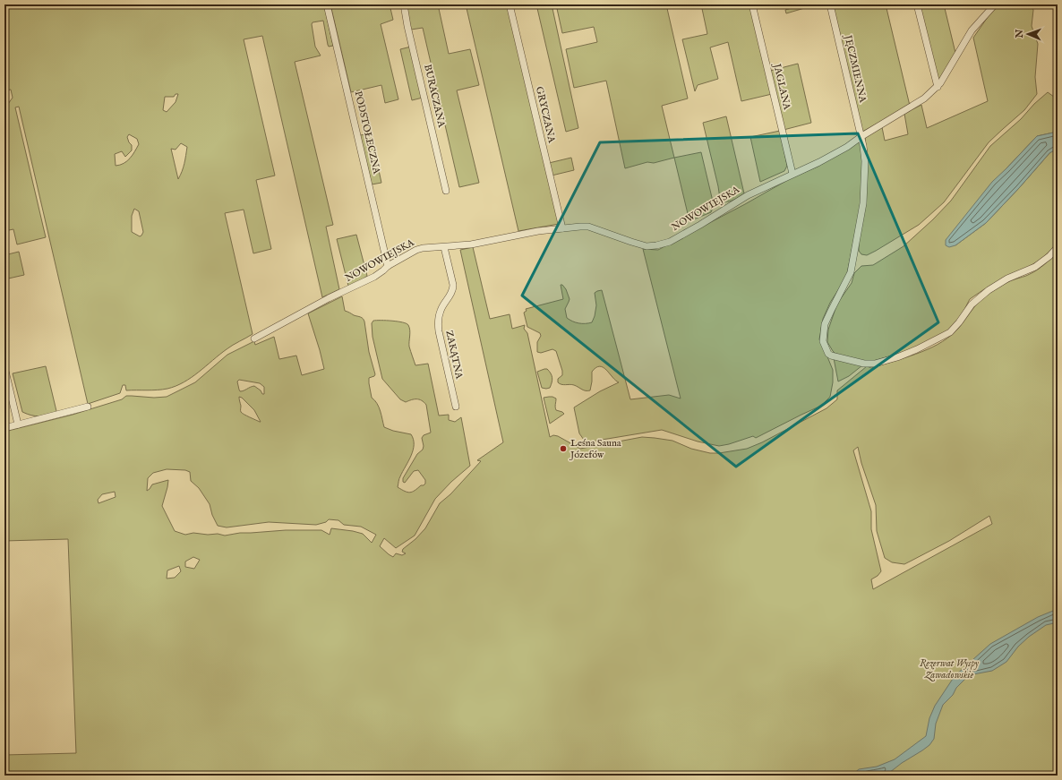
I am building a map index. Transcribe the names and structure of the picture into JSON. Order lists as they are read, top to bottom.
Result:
{
  "streets": {
    "street": [
      "JĘCZMIENNA",
      "JAGLANA",
      "BURACZANA",
      "GRYCZANA",
      "PODSTOŁECZNA",
      "NOWOWIEJSKA",
      "ZAKĄTNA"
    ]
  },
  "crossings": [
    ["JĘCZMIENNA", "NOWOWIEJSKA"],
    ["JAGLANA", "NOWOWIEJSKA"],
    ["GRYCZANA", "NOWOWIEJSKA"],
    ["PODSTOŁECZNA", "NOWOWIEJSKA"],
    ["NOWOWIEJSKA", "ZAKĄTNA"]
  ],
  "parks": ["Rezerwat Wyspy Zawadowskie"],
  "places": ["Leśna Sauna Józefów"],
  "north": "left"
}
